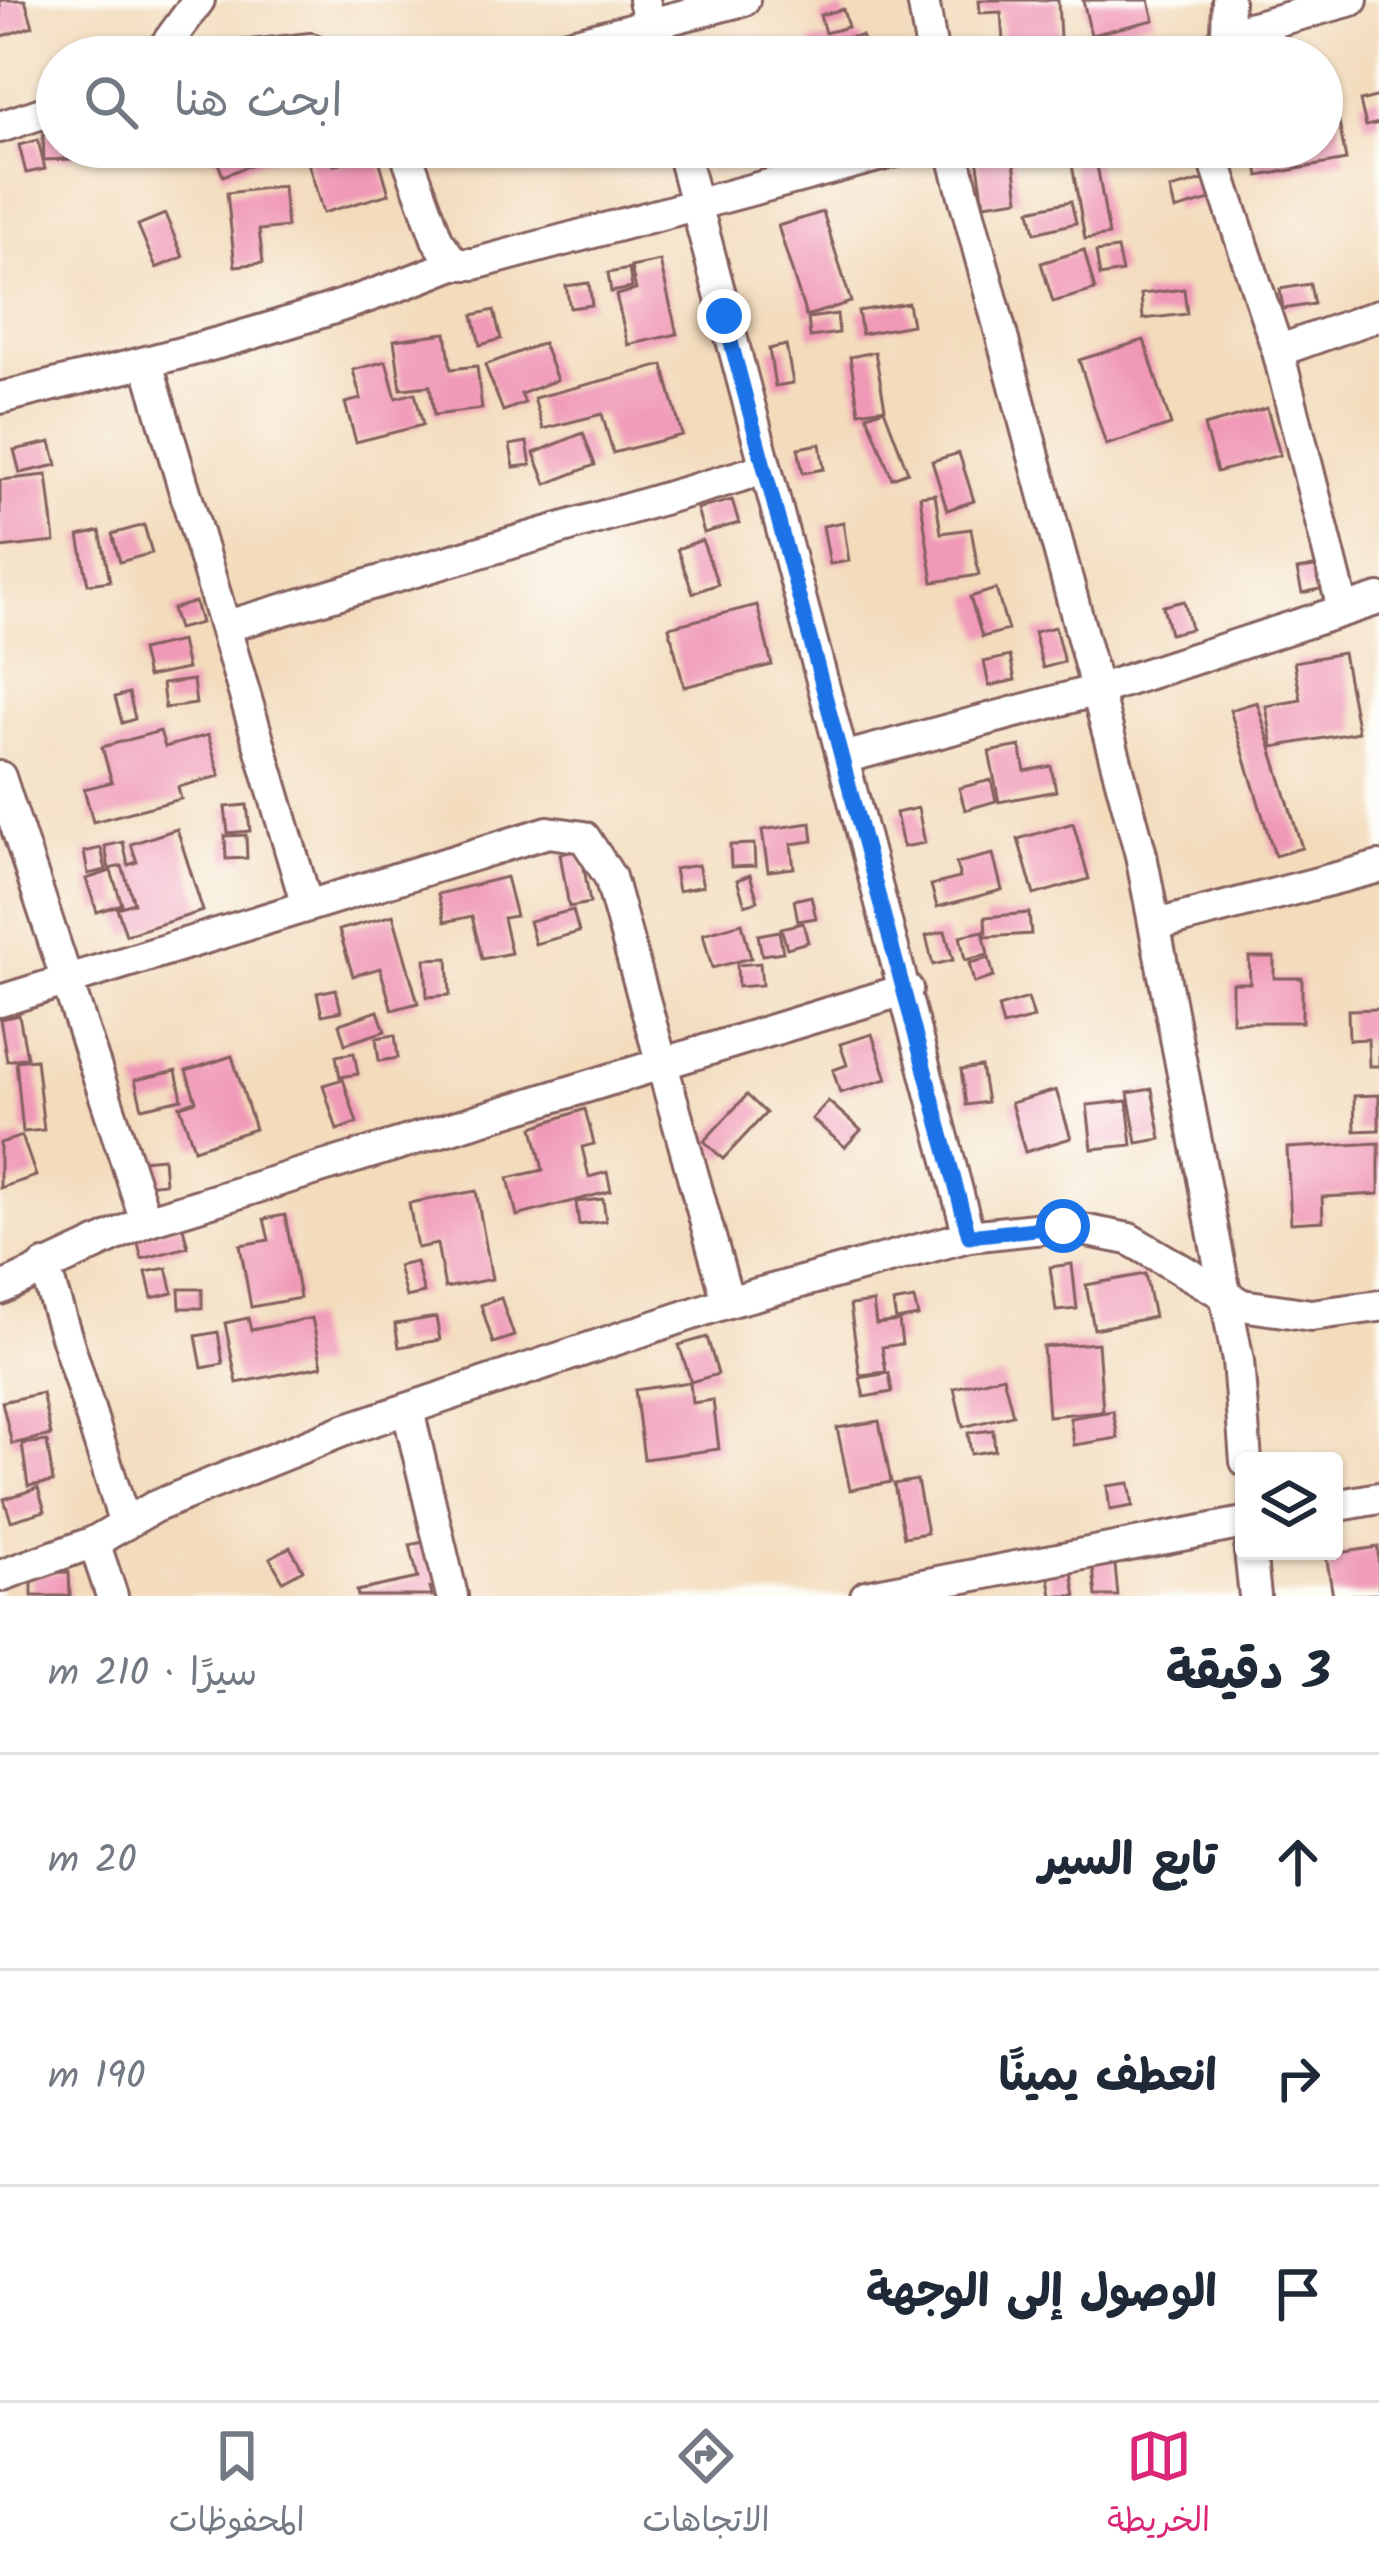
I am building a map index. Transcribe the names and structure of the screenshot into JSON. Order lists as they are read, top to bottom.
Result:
{
  "page": {
    "search": "ابحث هنا",
    "heading": ["3 دقيقة", "سيرًا · 210 m"],
    "list": [
      ["تابع السير", "20 m"],
      ["انعطف يمينًا", "190 m"],
      "الوصول إلى الوجهة"
    ],
    "nav": ["الخريطة", "الاتجاهات", "المحفوظات"]
  }
}
